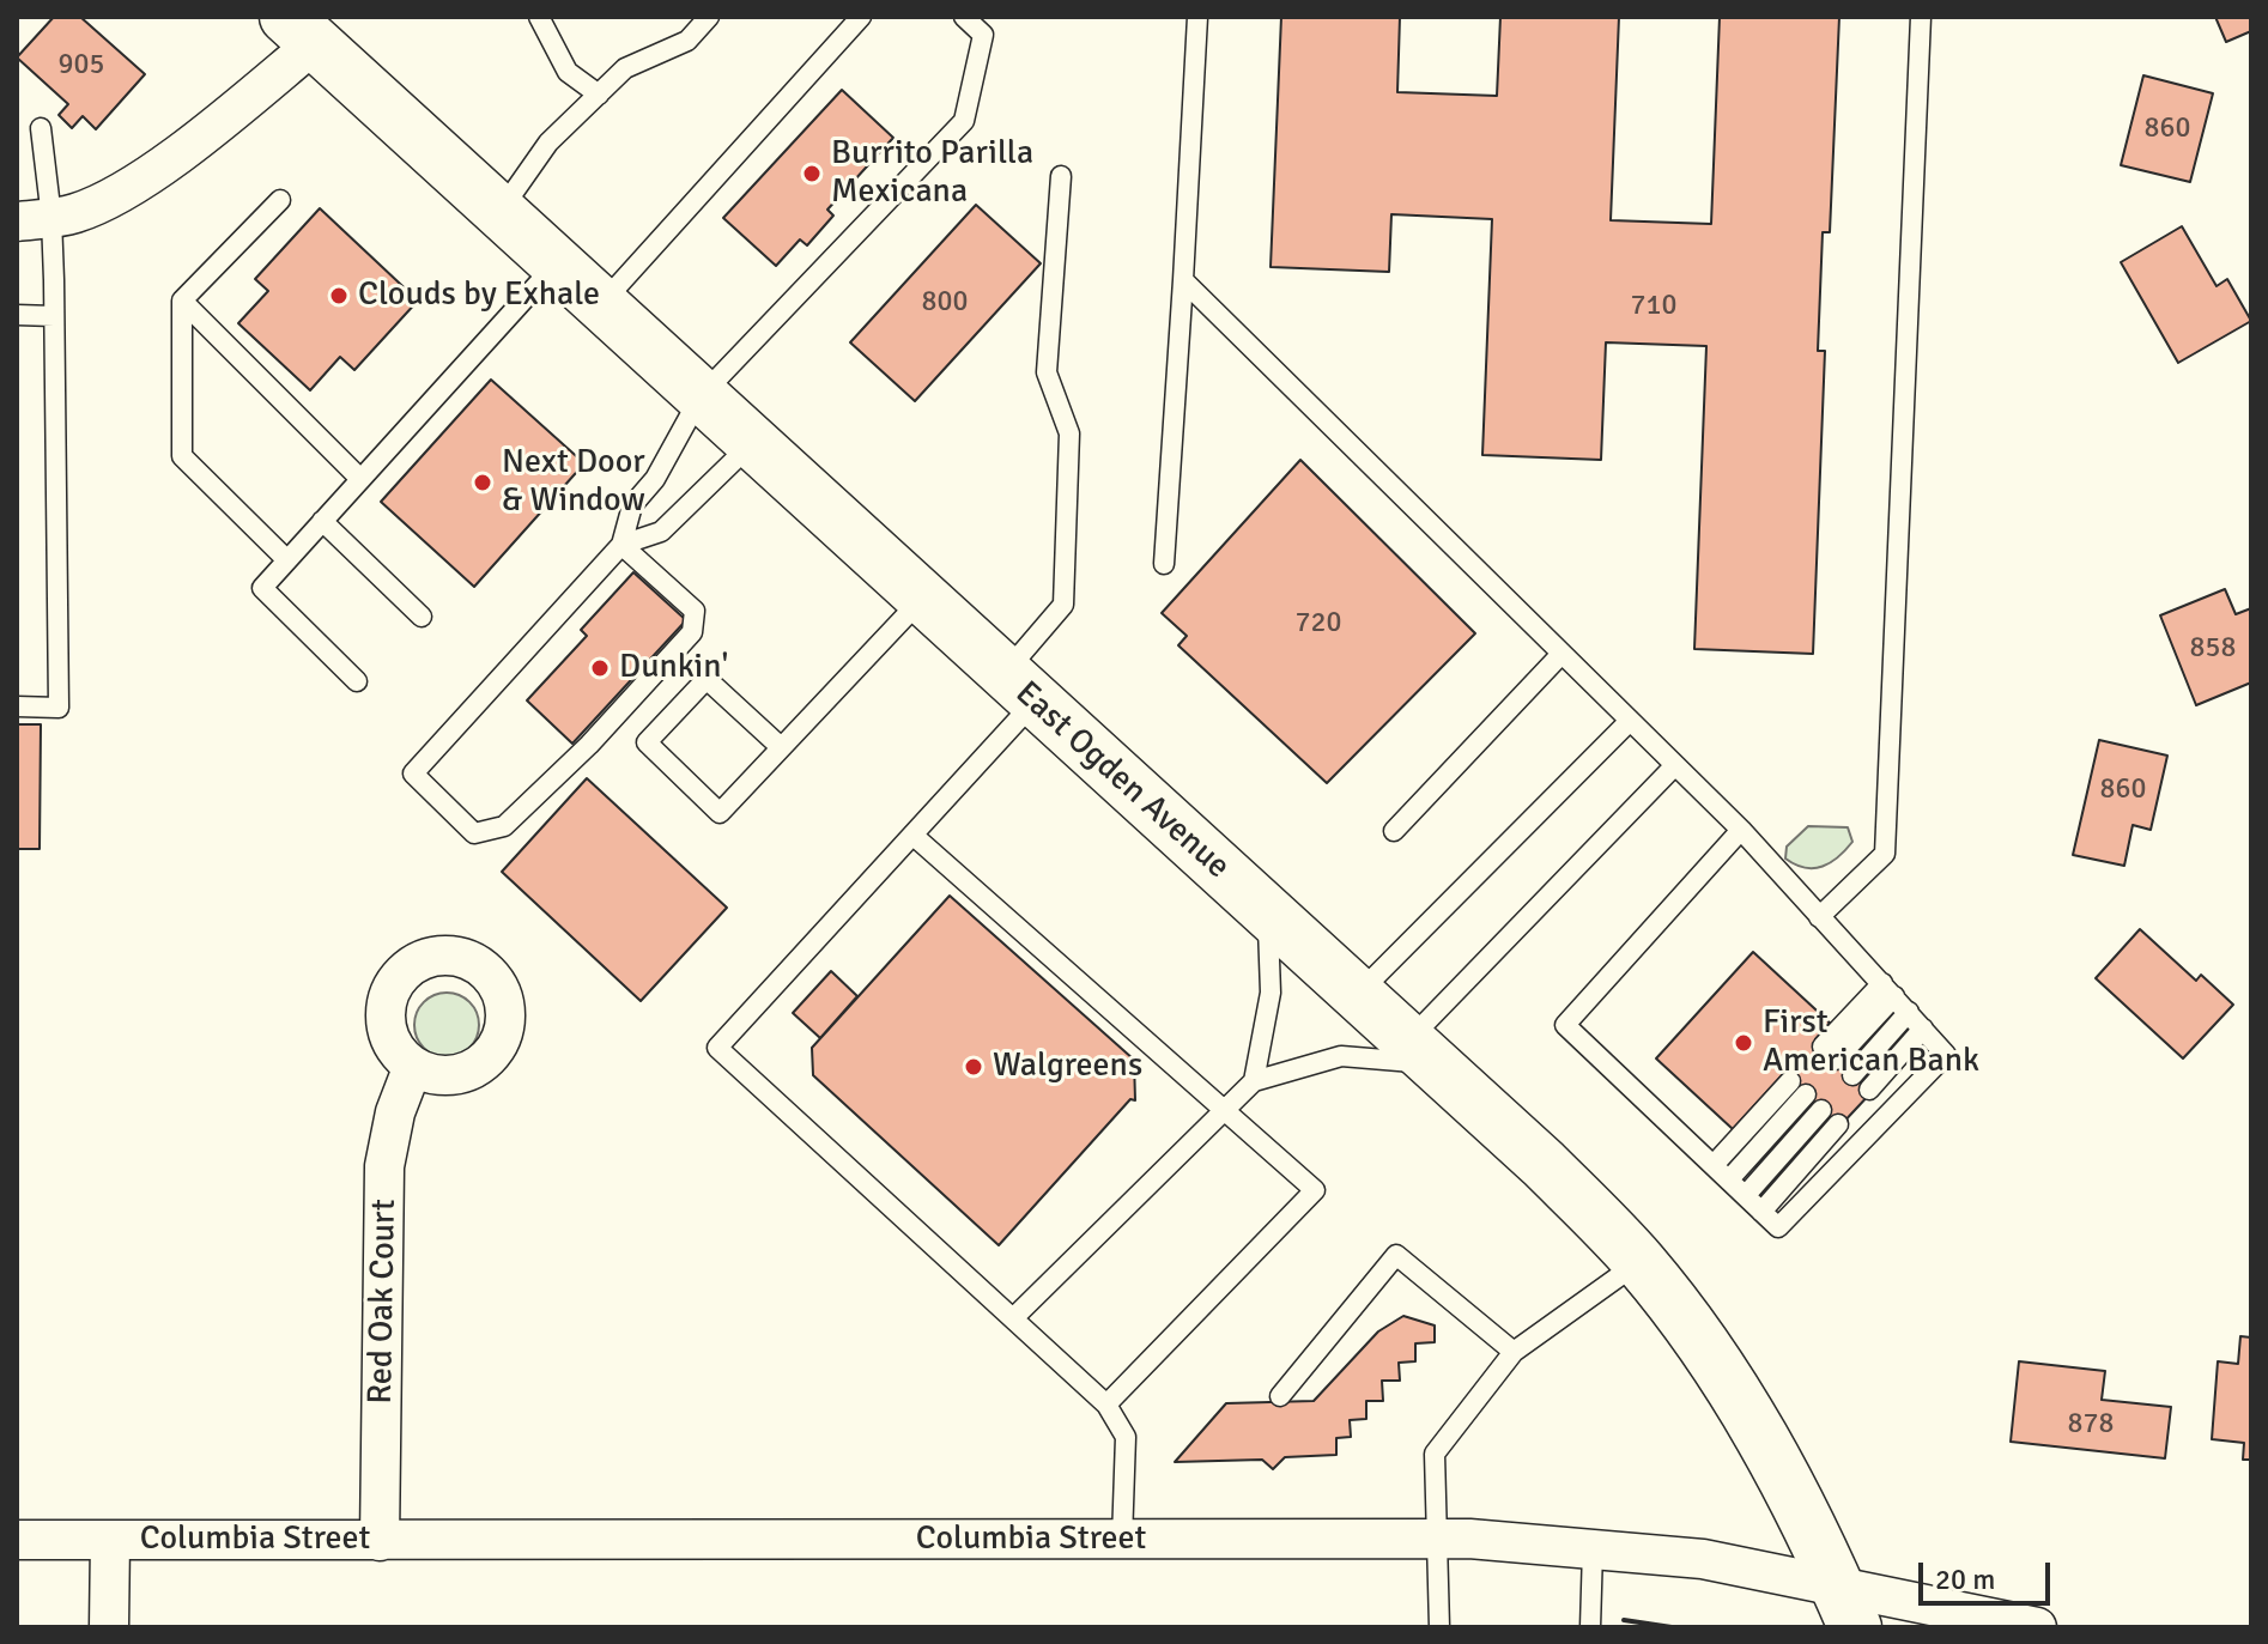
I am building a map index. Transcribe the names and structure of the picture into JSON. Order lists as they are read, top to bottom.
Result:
{
  "streets": {
    "main road": ["East Ogden Avenue"],
    "street": ["Red Oak Court", "Columbia Street"]
  },
  "crossings": [
    ["East Ogden Avenue", "Columbia Street"],
    ["Red Oak Court", "Columbia Street"]
  ],
  "places": [
    "Burrito Parilla Mexicana",
    "Clouds by Exhale",
    "Next Door & Window",
    "Dunkin'",
    "First American Bank",
    "Walgreens"
  ],
  "house_numbers": [
    "905",
    "860",
    "800",
    "710",
    "720",
    "858",
    "860",
    "878"
  ],
  "scale_bar": "20 m"
}
